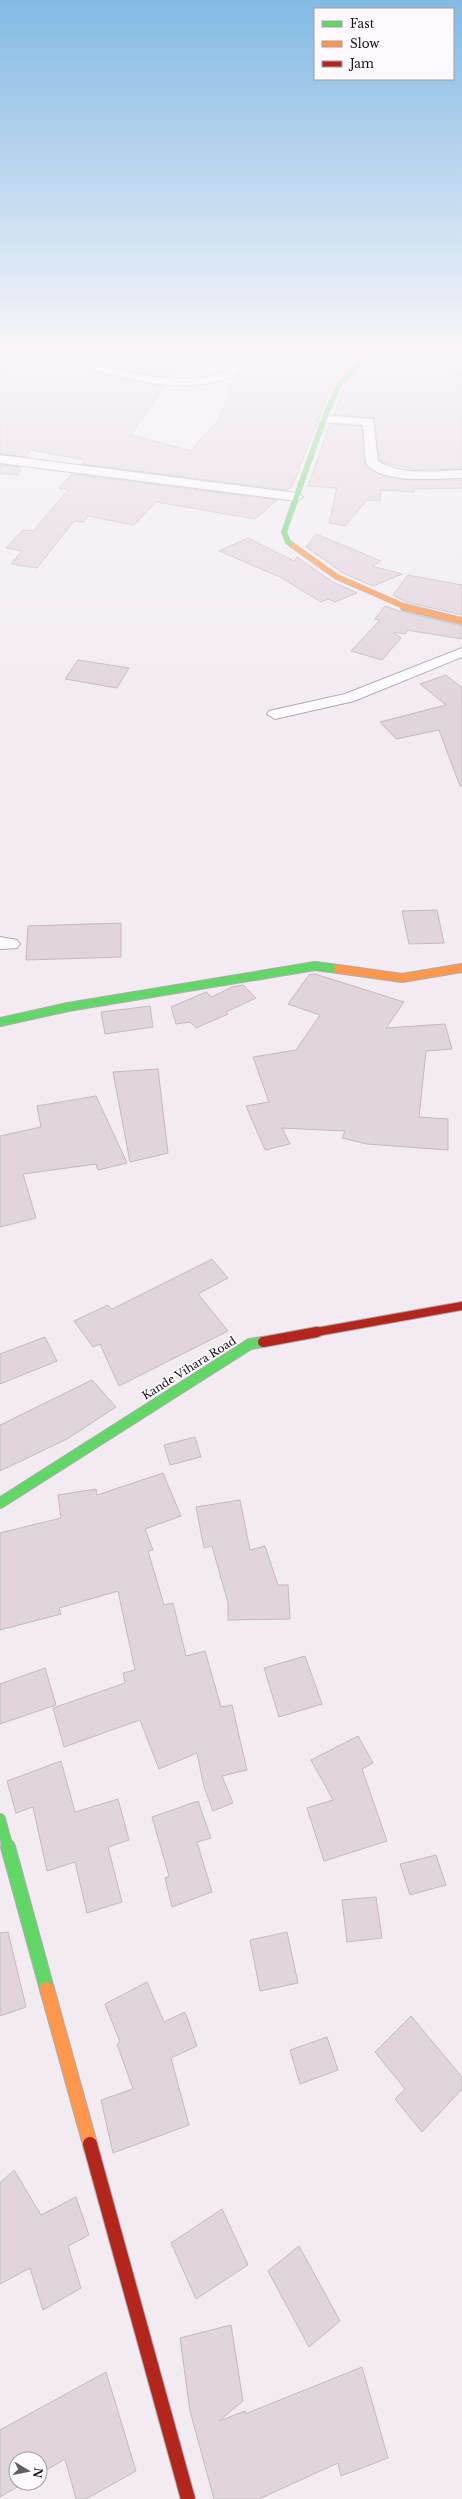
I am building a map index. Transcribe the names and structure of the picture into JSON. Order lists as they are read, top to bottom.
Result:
{
  "streets": {
    "street": ["Kande Vihara Road"]
  },
  "legend": ["Fast", "Slow", "Jam"],
  "north": "right"
}
